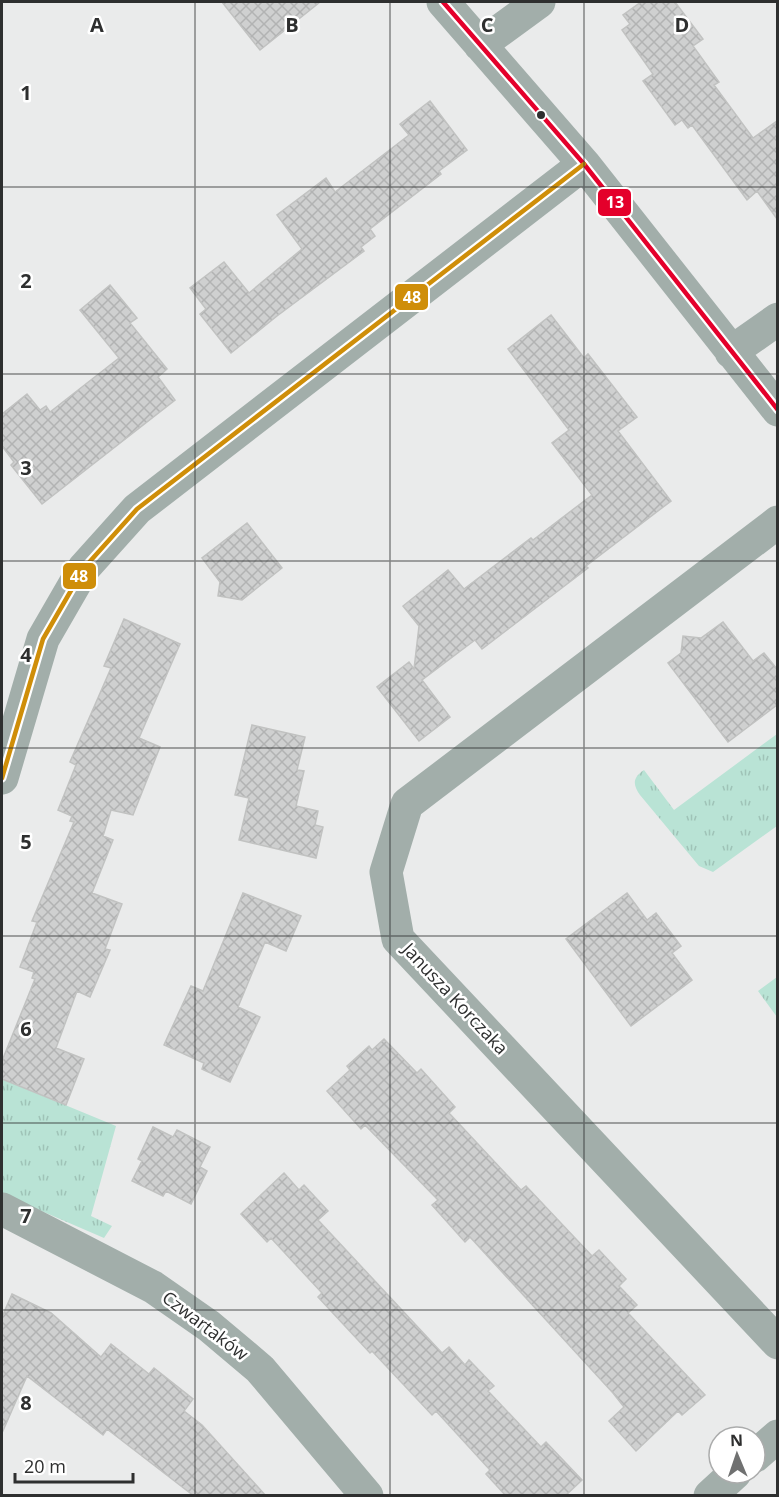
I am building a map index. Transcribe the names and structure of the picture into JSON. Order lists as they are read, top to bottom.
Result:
{
  "streets": {
    "street": ["Janusza Korczaka", "Czwartaków"]
  },
  "lines": ["transit line 13", "transit line 48"],
  "scale_bar": "20 m",
  "north": "top",
  "grid": {
    "columns": [
      "A",
      "B",
      "C",
      "D"
    ],
    "rows": [
      "1",
      "2",
      "3",
      "4",
      "5",
      "6",
      "7",
      "8"
    ]
  }
}
